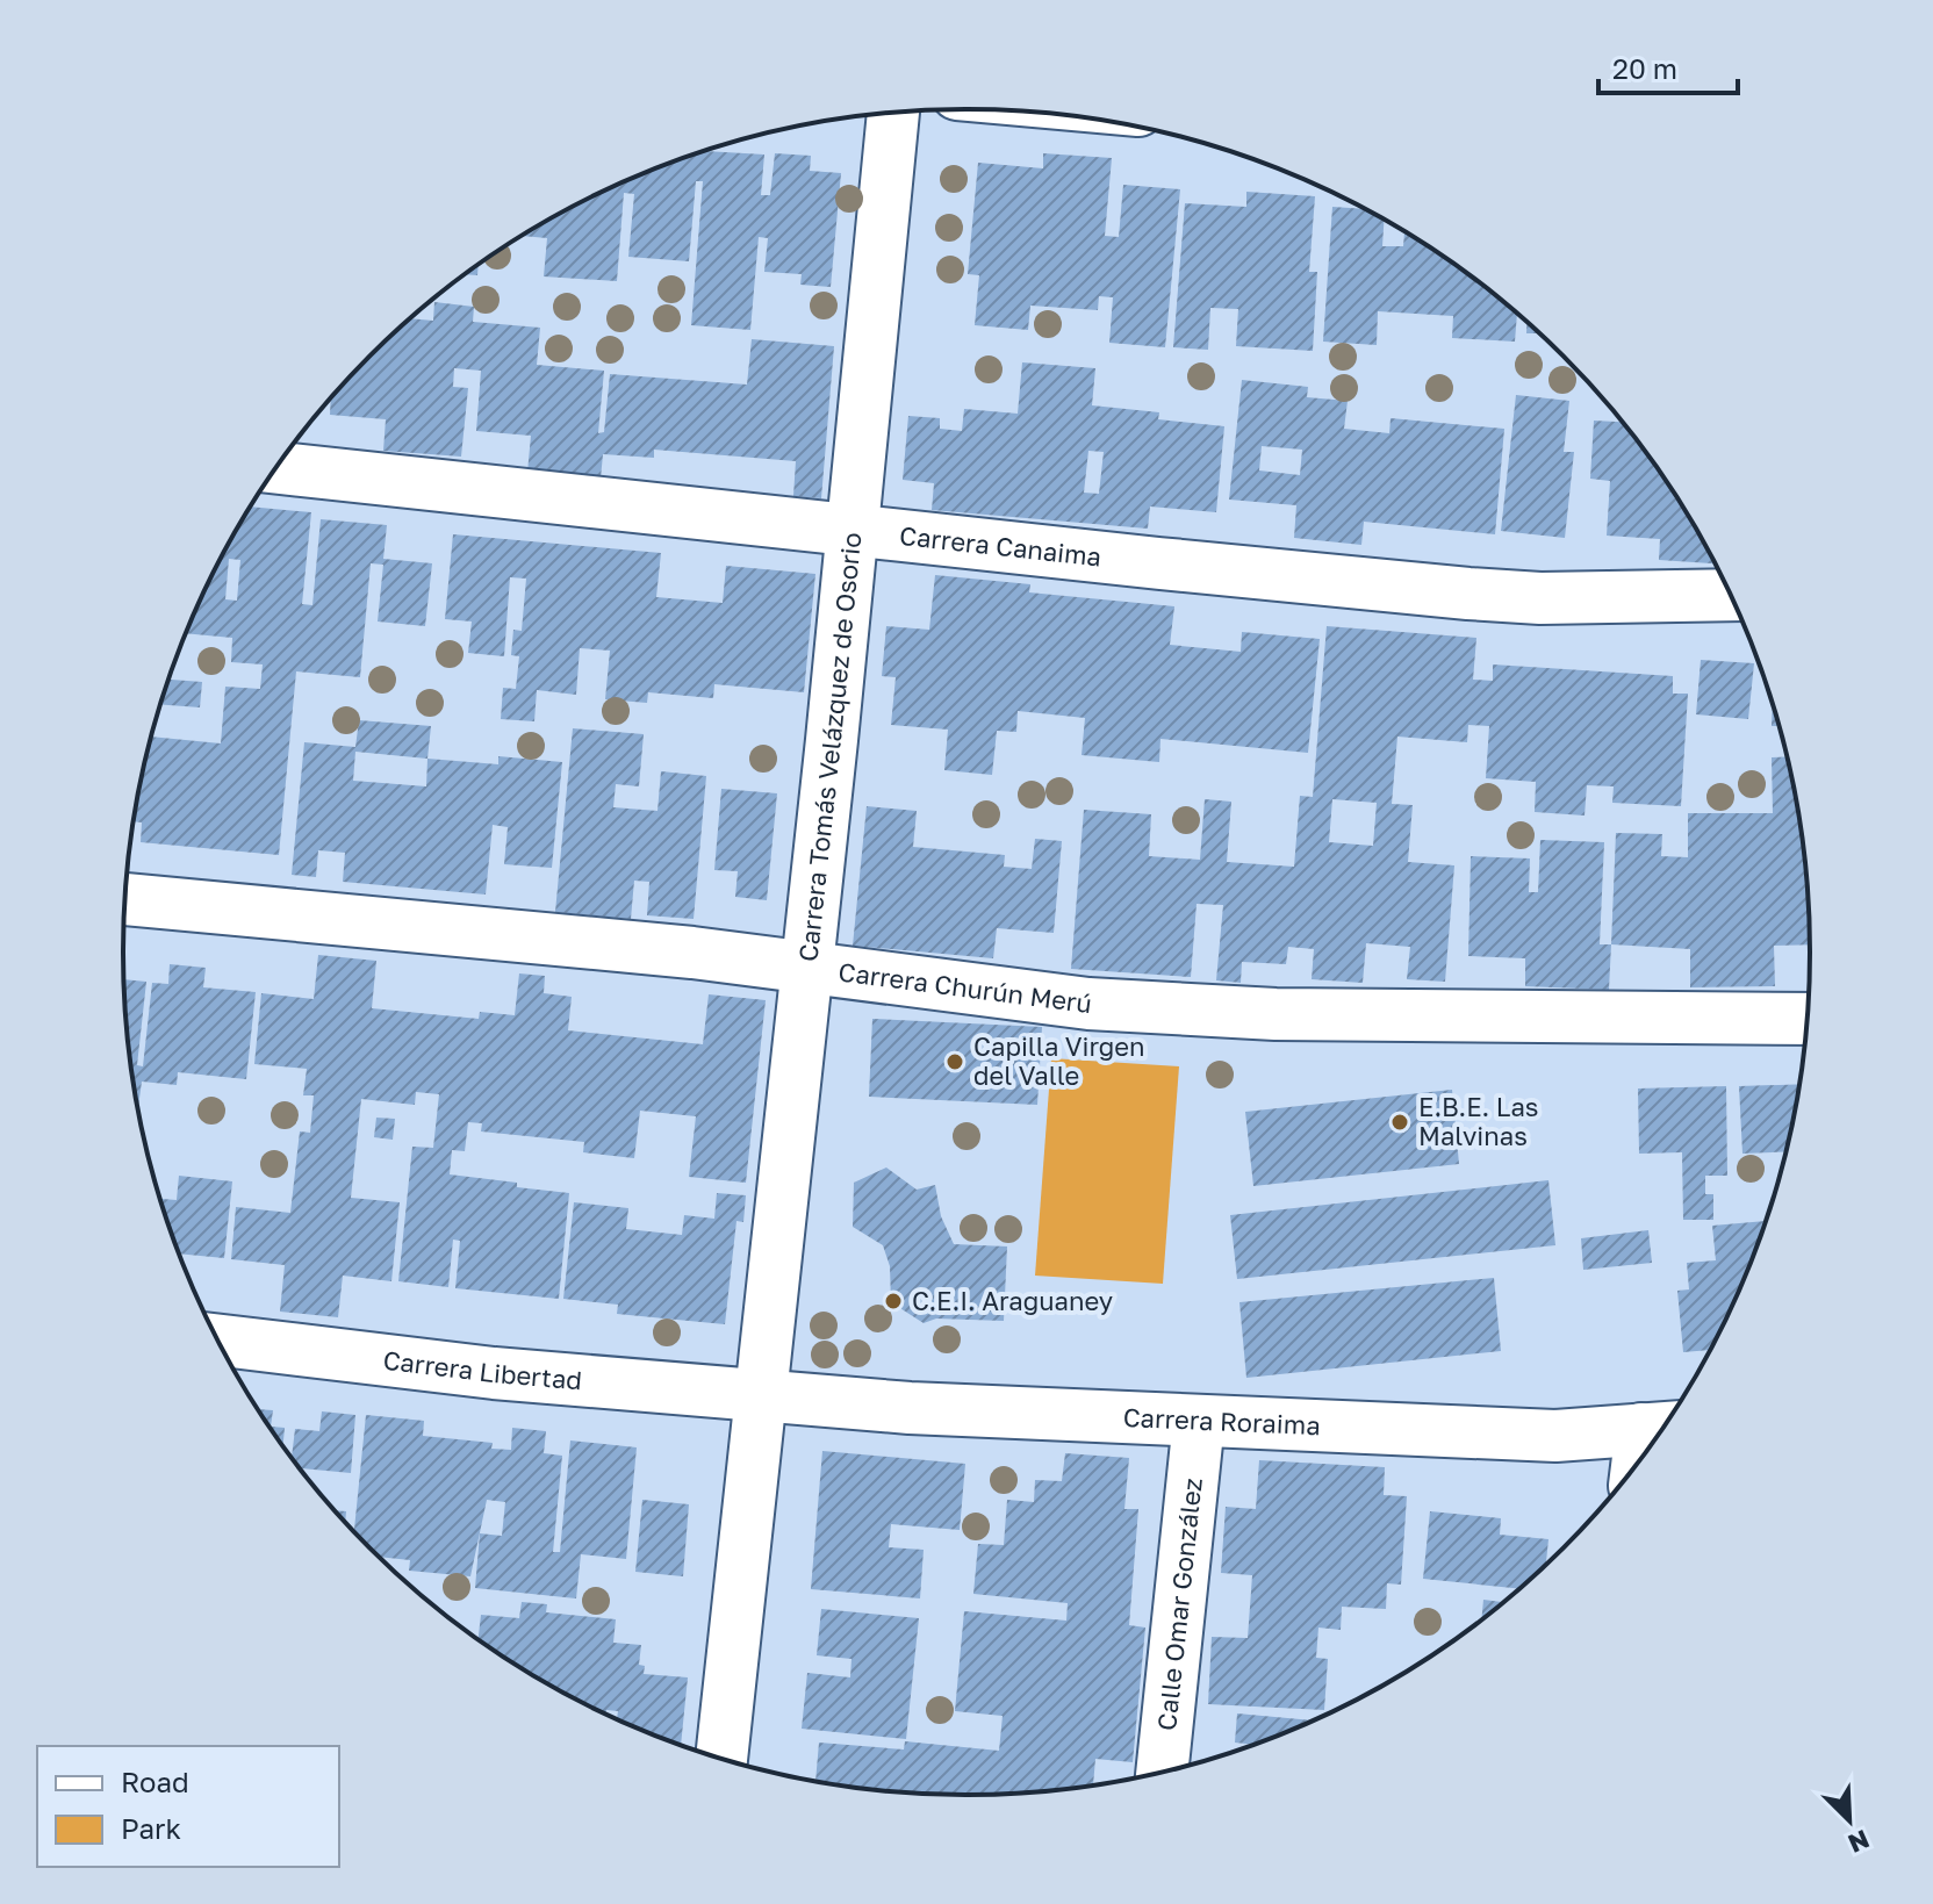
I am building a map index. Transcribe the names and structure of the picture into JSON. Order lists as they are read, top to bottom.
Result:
{
  "streets": {
    "street": [
      "Carrera Canaima",
      "Carrera Tomás Velázquez de Osorio",
      "Carrera Churún Merú",
      "Carrera Libertad",
      "Carrera Roraima",
      "Calle Omar González"
    ]
  },
  "crossings": [
    ["Carrera Canaima", "Carrera Tomás Velázquez de Osorio"],
    ["Carrera Tomás Velázquez de Osorio", "Carrera Churún Merú"],
    ["Carrera Tomás Velázquez de Osorio", "Carrera Libertad"],
    ["Carrera Tomás Velázquez de Osorio", "Carrera Roraima"],
    ["Carrera Libertad", "Carrera Roraima"],
    ["Carrera Roraima", "Calle Omar González"]
  ],
  "places": ["Capilla Virgen del Valle", "E.B.E. Las Malvinas", "C.E.I. Araguaney"],
  "legend": ["Road", "Park"],
  "scale_bar": "20 m",
  "north": "bottom right"
}
